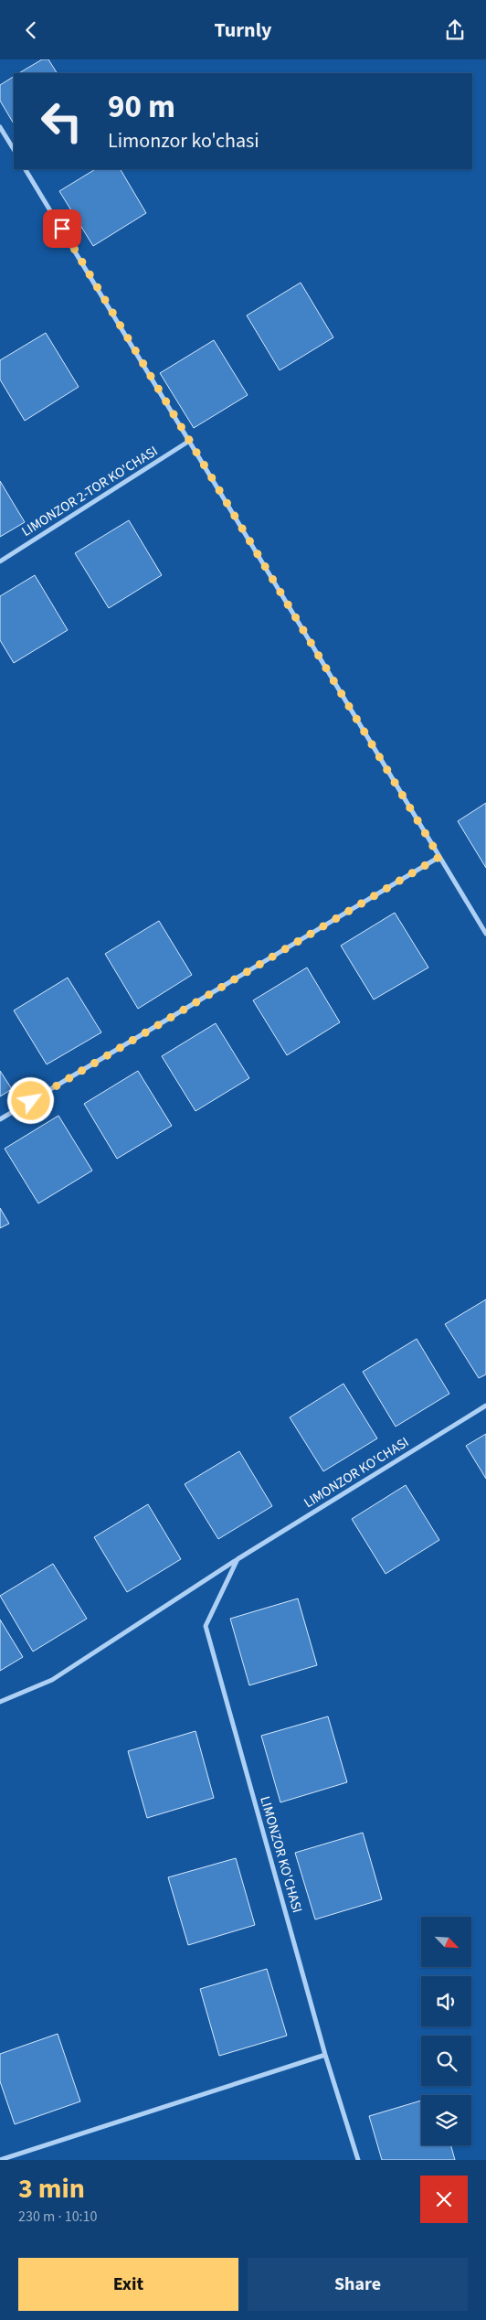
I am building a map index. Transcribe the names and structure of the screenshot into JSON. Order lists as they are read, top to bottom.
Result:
{
  "streets": {
    "street": ["LIMONZOR 2-TOR KO'CHASI", "LIMONZOR KO'CHASI"]
  },
  "north": "bottom right",
  "page": {
    "header": "Turnly",
    "turn": ["90 m", "Limonzor ko'chasi"],
    "heading": ["3 min", "230 m · 10:10"],
    "buttons": ["Exit", "Share"]
  }
}
